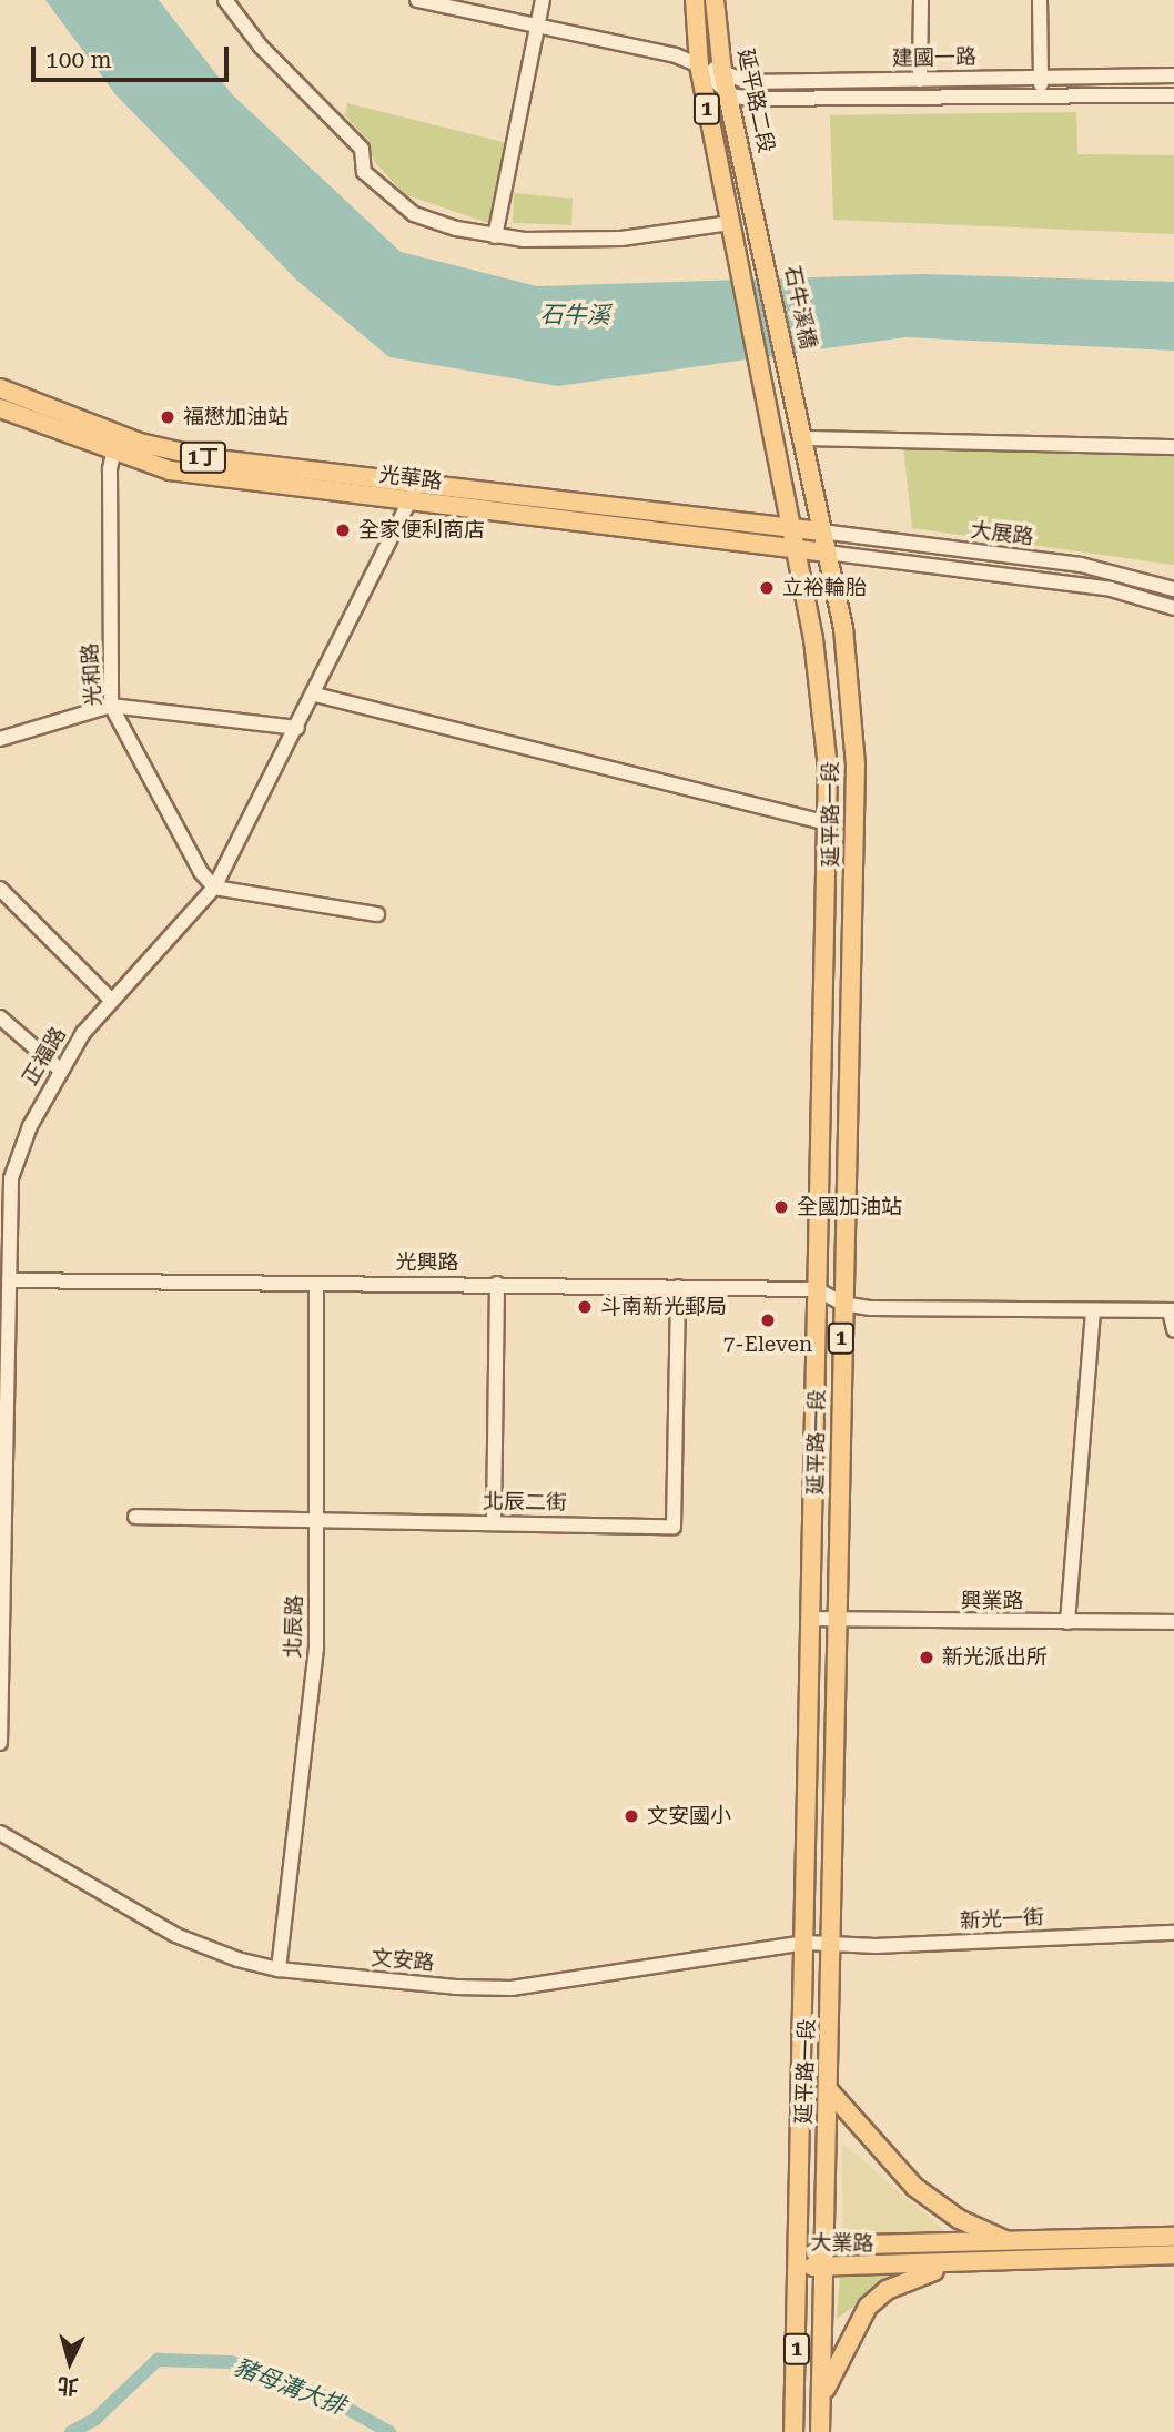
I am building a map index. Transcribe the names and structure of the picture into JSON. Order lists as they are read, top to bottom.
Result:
{
  "streets": {
    "main road": [
      "延平路二段",
      "1",
      "石牛溪橋",
      "1丁",
      "光華路",
      "延平路一段",
      "大業路"
    ],
    "street": [
      "建國一路",
      "大展路",
      "光和路",
      "正福路",
      "光興路",
      "北辰二街",
      "興業路",
      "北辰路",
      "新光一街",
      "文安路"
    ]
  },
  "crossings": [
    ["建國一路", "延平路二段"],
    ["建國一路", "1"],
    ["延平路二段", "石牛溪橋"],
    ["1", "延平路一段"],
    ["石牛溪橋", "延平路一段"],
    ["光華路", "大展路"],
    ["光華路", "光和路"],
    ["光華路", "延平路一段"],
    ["光華路", "正福路"],
    ["大展路", "延平路一段"],
    ["光和路", "正福路"],
    ["延平路一段", "光興路"],
    ["延平路一段", "興業路"],
    ["延平路一段", "新光一街"],
    ["延平路一段", "文安路"],
    ["延平路一段", "大業路"],
    ["正福路", "光興路"],
    ["光興路", "北辰二街"],
    ["光興路", "北辰路"],
    ["北辰二街", "北辰路"],
    ["北辰路", "文安路"],
    ["新光一街", "文安路"]
  ],
  "water": ["石牛溪", "豬母溝大排"],
  "places": [
    "福懋加油站",
    "全家便利商店",
    "立裕輪胎",
    "全國加油站",
    "斗南新光郵局",
    "7-Eleven",
    "新光派出所",
    "文安國小"
  ],
  "scale_bar": "100 m",
  "north": "bottom"
}
